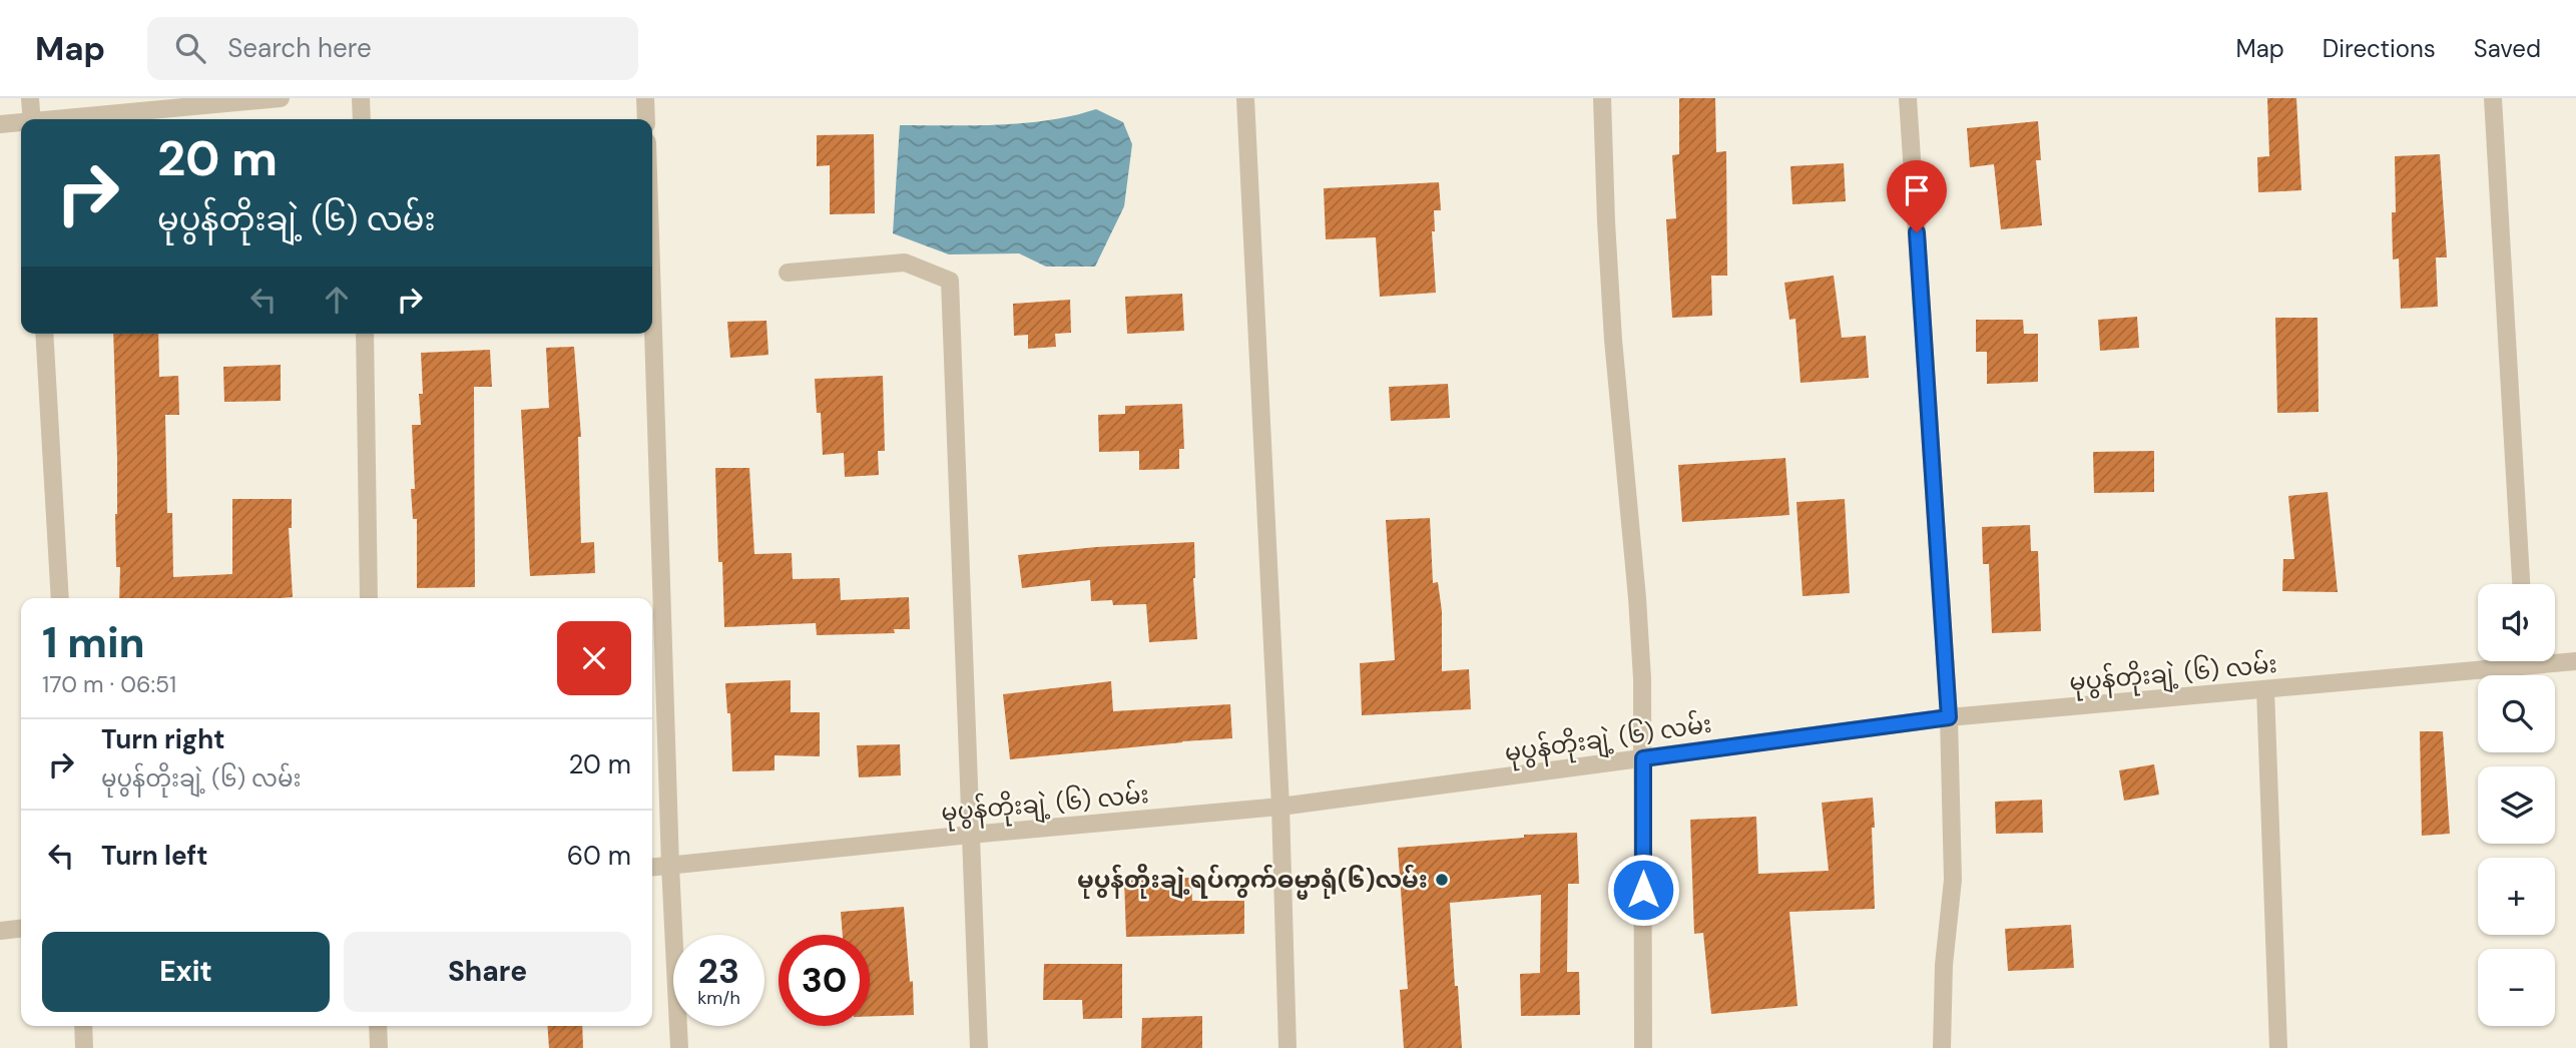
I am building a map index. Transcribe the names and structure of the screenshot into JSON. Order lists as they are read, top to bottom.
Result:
{
  "streets": {
    "street": ["မုပွန်တိုးချဲ့ (၆) လမ်း"]
  },
  "places": ["မုပွန်တိုးချဲ့ရပ်ကွက်ဓမ္မာရုံ(၆)လမ်း"],
  "page": {
    "header": "Map",
    "search": "Search here",
    "nav": ["Map", "Directions", "Saved"],
    "turn": ["20 m", "မုပွန်တိုးချဲ့ (၆) လမ်း"],
    "map_buttons": ["+", "−"],
    "heading": ["1 min", "170 m · 06:51"],
    "list": [
      {
        "name": "Turn right",
        "note": "မုပွန်တိုးချဲ့ (၆) လမ်း",
        "value": "20 m"
      },
      {
        "name": "Turn left",
        "value": "60 m"
      }
    ],
    "buttons": ["Exit", "Share"],
    "speed": "23 km/h",
    "limit": "30"
  }
}
